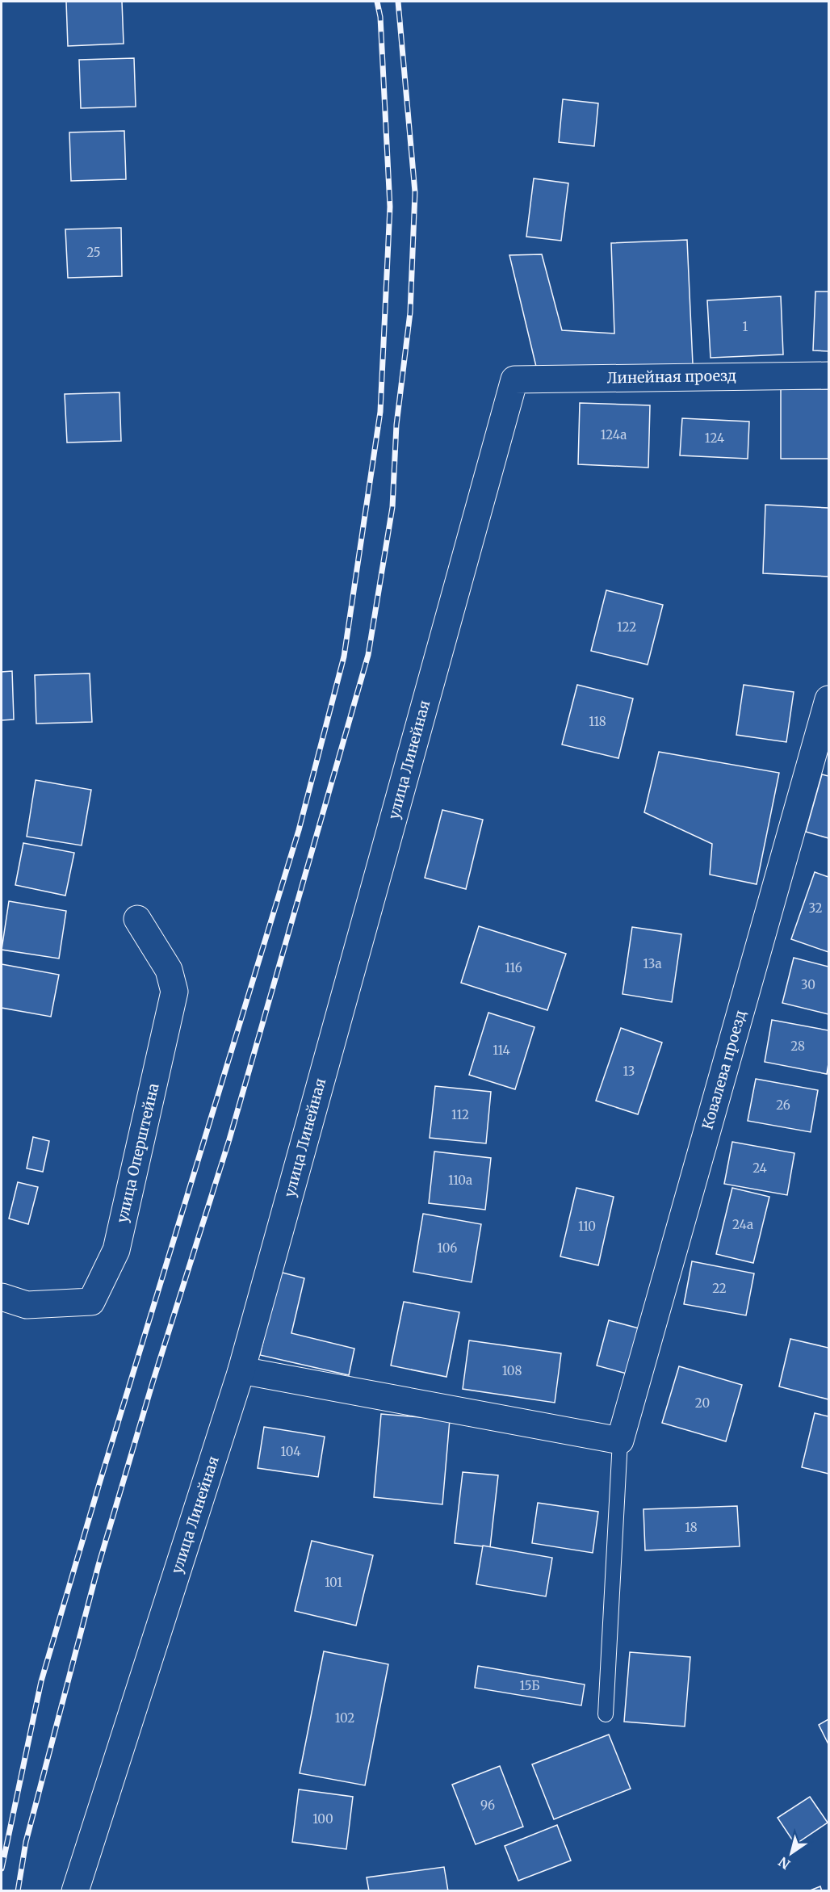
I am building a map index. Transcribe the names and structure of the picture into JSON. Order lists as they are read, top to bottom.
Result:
{
  "streets": {
    "street": [
      "Линейная проезд",
      "улица Линейная",
      "Ковалева проезд",
      "улица Оперштейна"
    ]
  },
  "crossings": [
    ["Линейная проезд", "улица Линейная"]
  ],
  "house_numbers": [
    "25",
    "1",
    "124а",
    "124",
    "122",
    "118",
    "32",
    "13а",
    "116",
    "30",
    "28",
    "114",
    "13",
    "26",
    "112",
    "24",
    "110а",
    "24а",
    "110",
    "106",
    "22",
    "108",
    "20",
    "104",
    "18",
    "101",
    "15Б",
    "102",
    "96",
    "100"
  ],
  "north": "bottom left"
}
